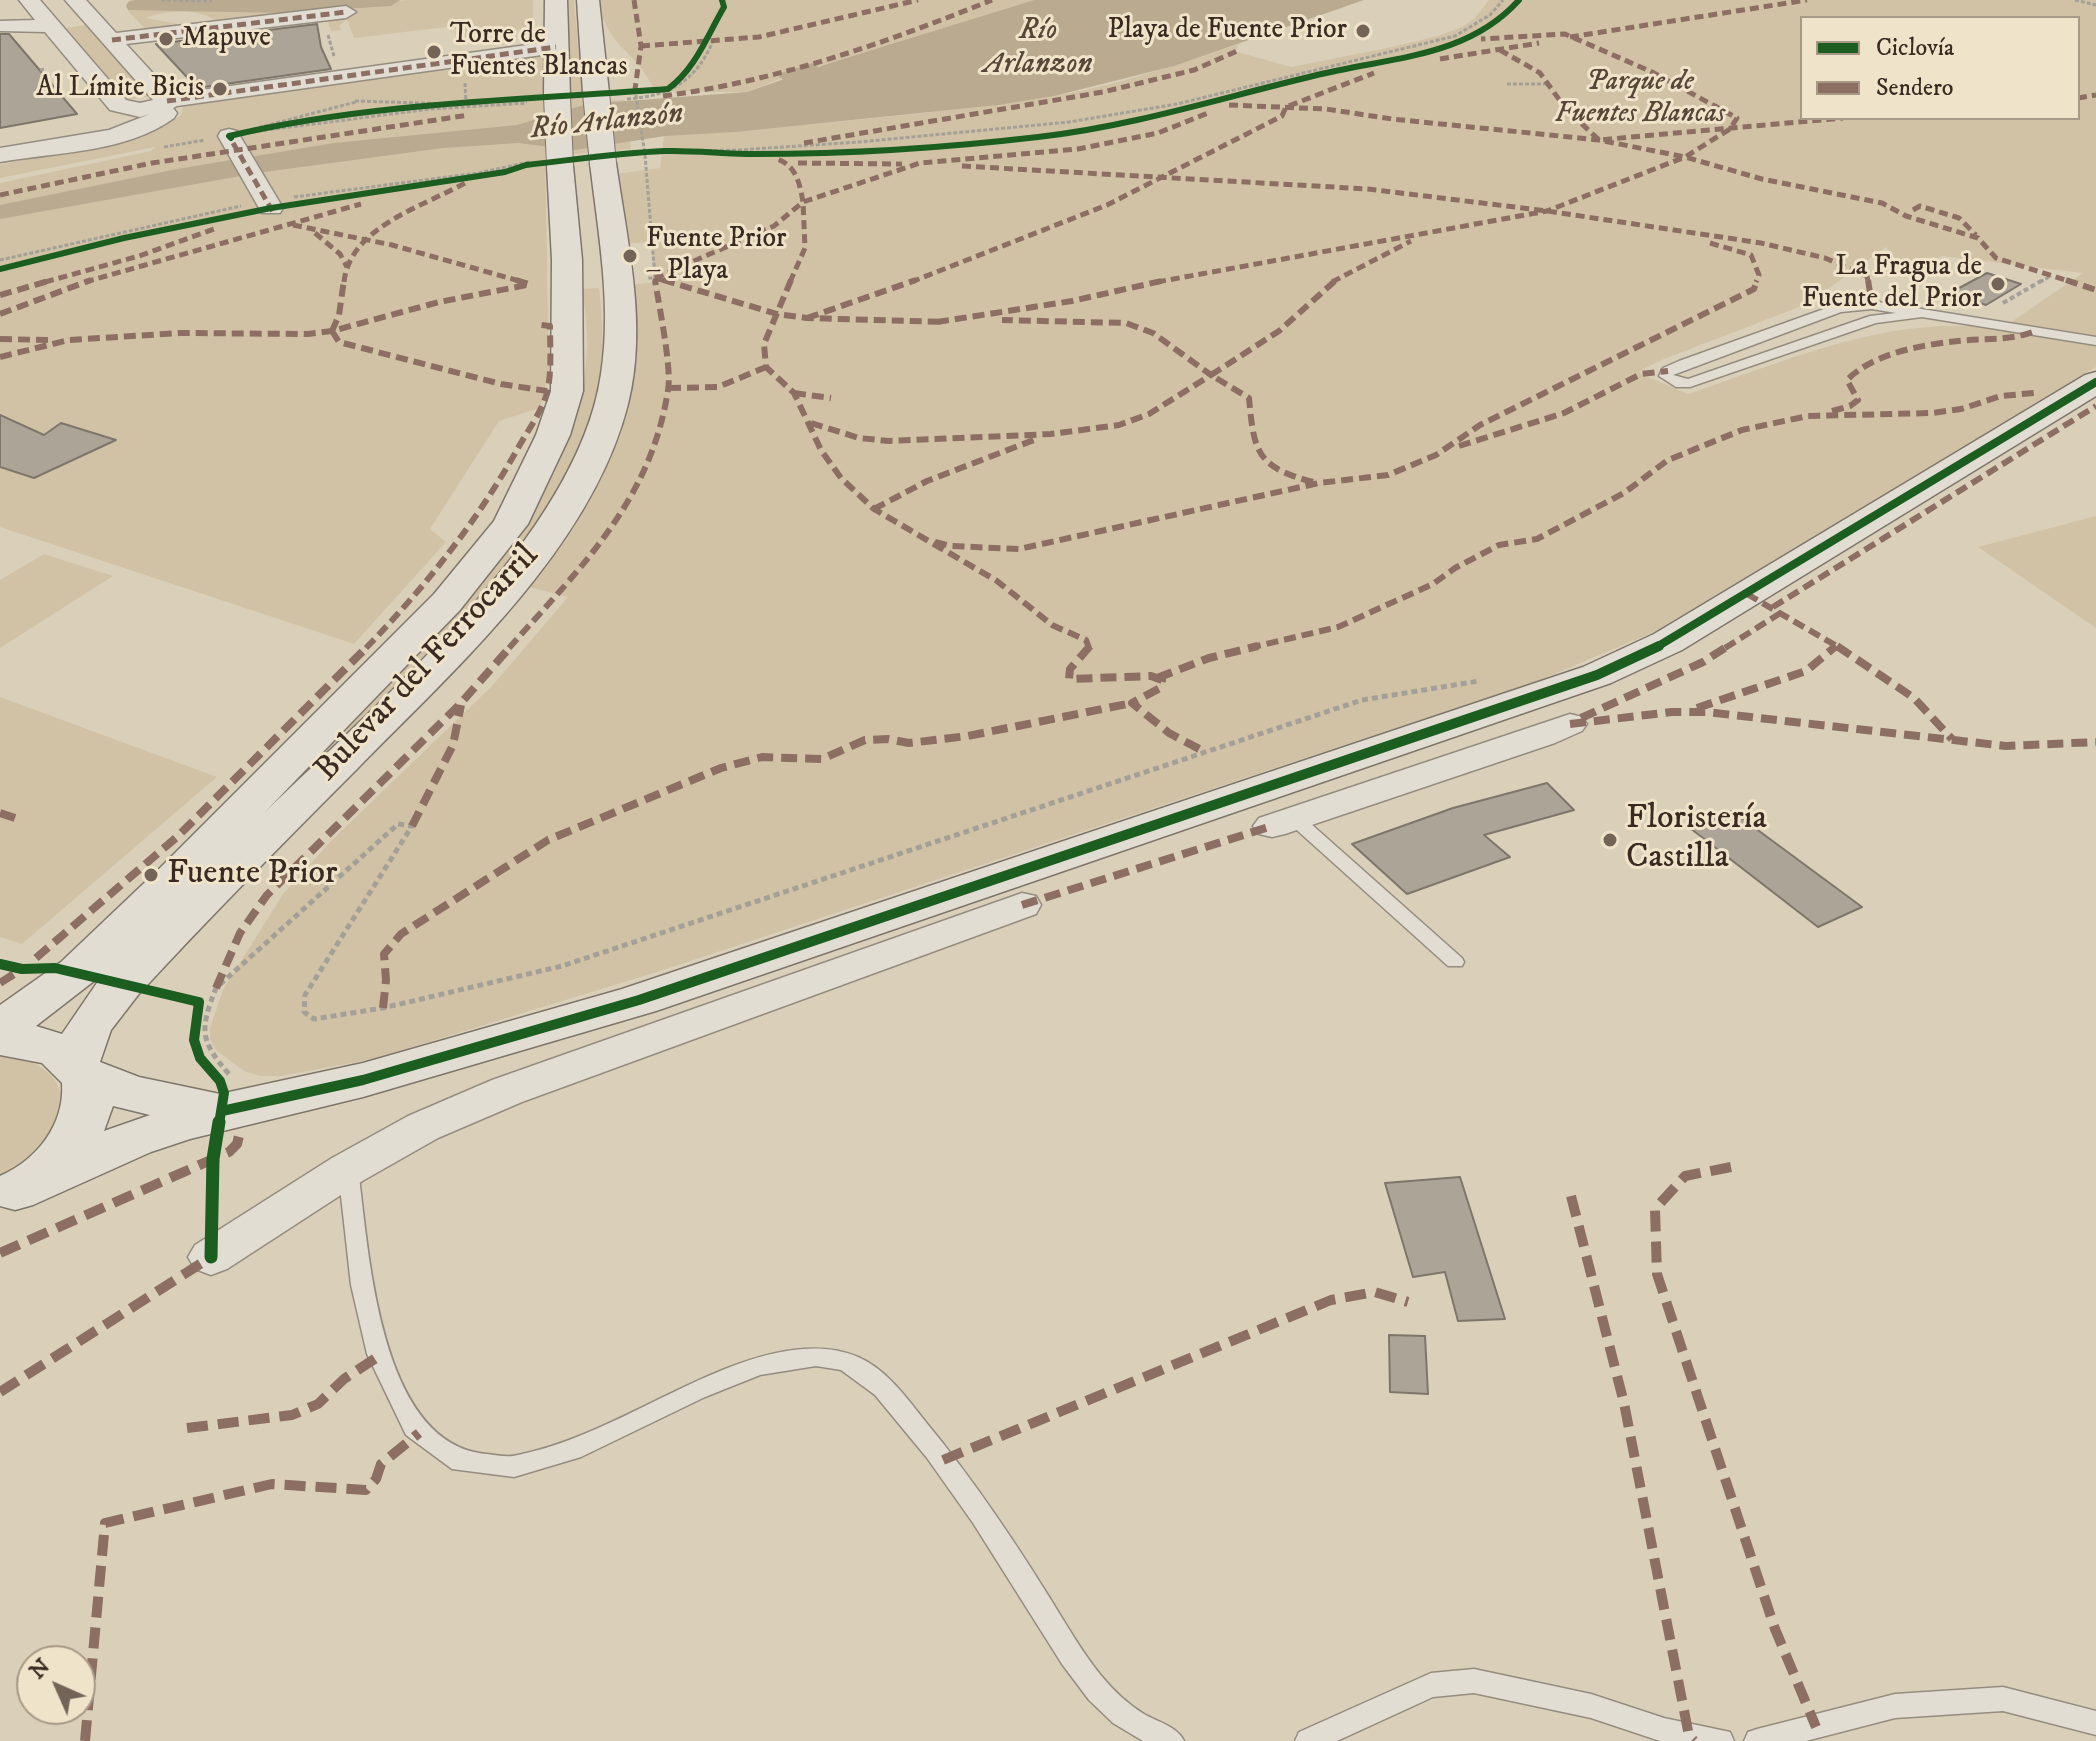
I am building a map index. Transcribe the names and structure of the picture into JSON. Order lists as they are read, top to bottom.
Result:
{
  "streets": {
    "main road": ["Bulevar del Ferrocarril"]
  },
  "water": ["Río Arlanzon", "Río Arlanzón"],
  "parks": ["Parque de Fuentes Blancas"],
  "places": [
    "Playa de Fuente Prior",
    "Mapuve",
    "Torre de Fuentes Blancas",
    "Al Límite Bicis",
    "Fuente Prior – Playa",
    "La Fragua de Fuente del Prior",
    "Floristería Castilla",
    "Fuente Prior"
  ],
  "legend": ["Ciclovía", "Sendero"],
  "north": "top left"
}
